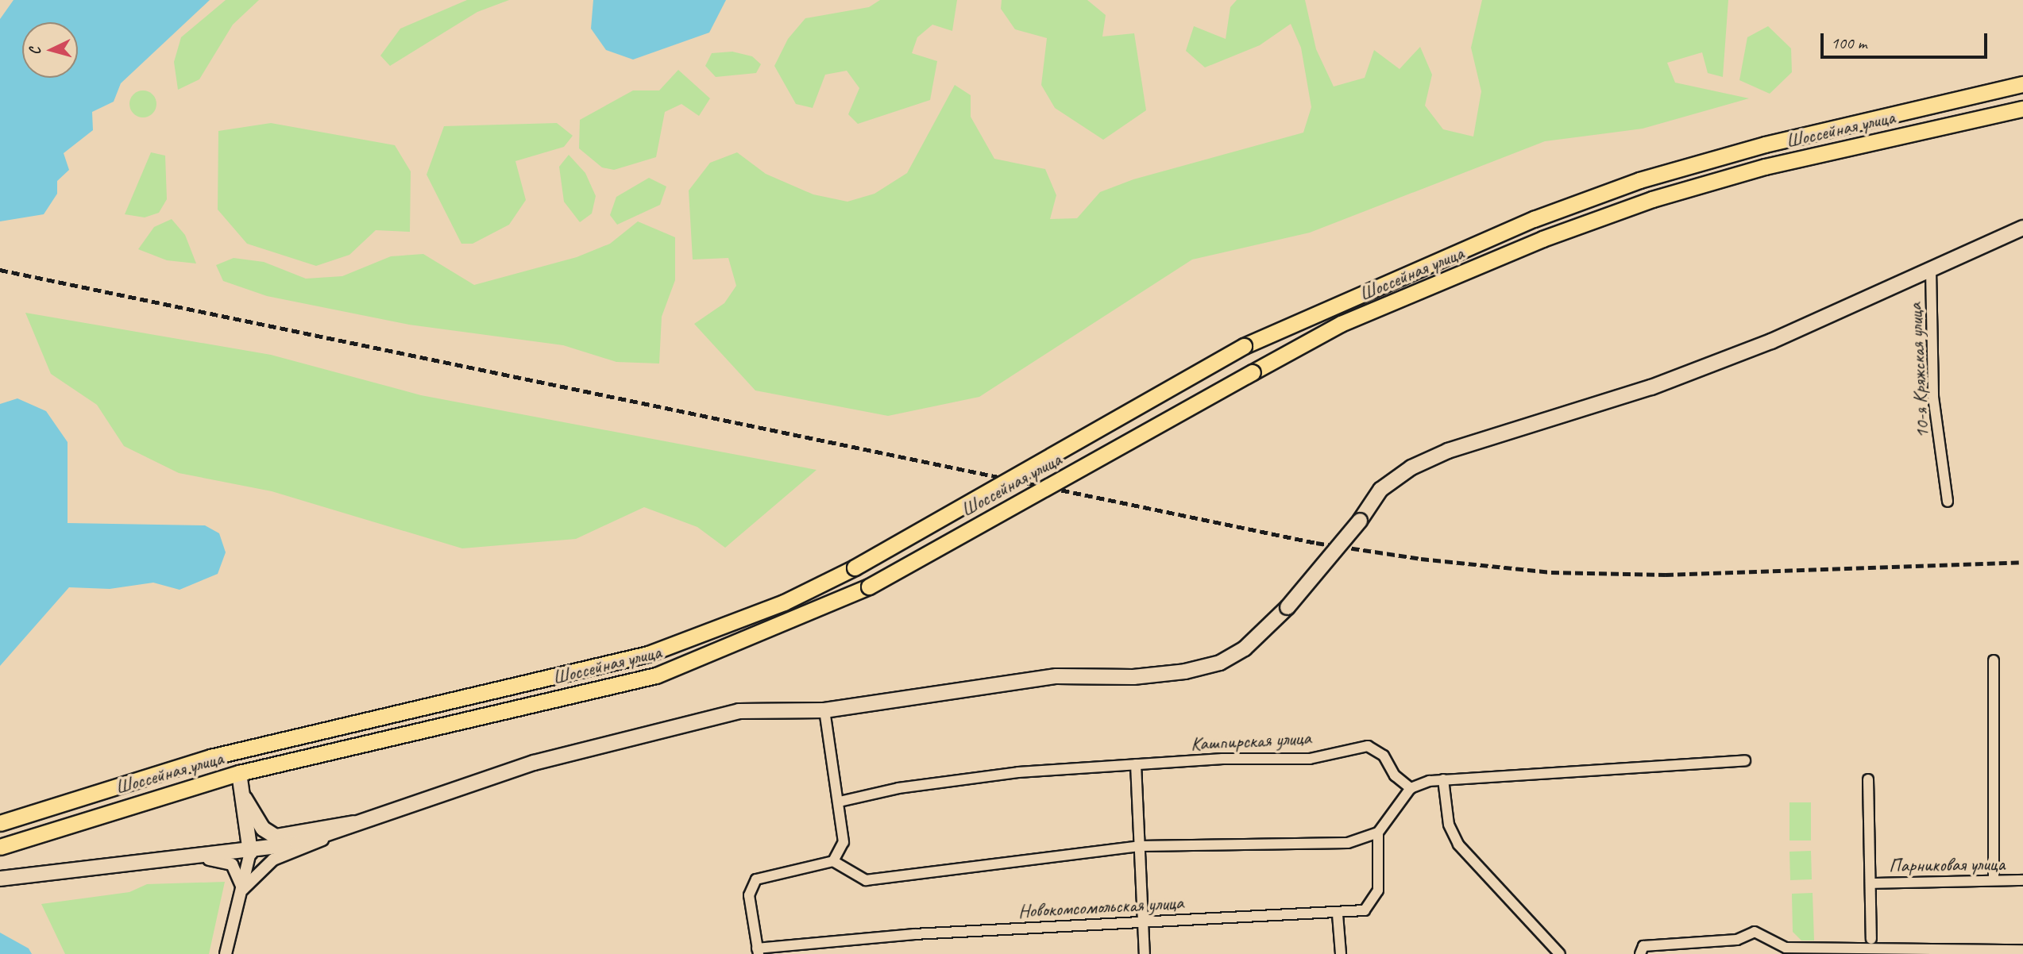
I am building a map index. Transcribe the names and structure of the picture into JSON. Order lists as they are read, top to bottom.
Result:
{
  "streets": {
    "main road": ["Шоссейная улица"],
    "street": [
      "10-я Кряжская улица",
      "Кашпирская улица",
      "Парниковая улица",
      "Новокомсомольская улица"
    ]
  },
  "scale_bar": "100 m",
  "north": "left"
}
